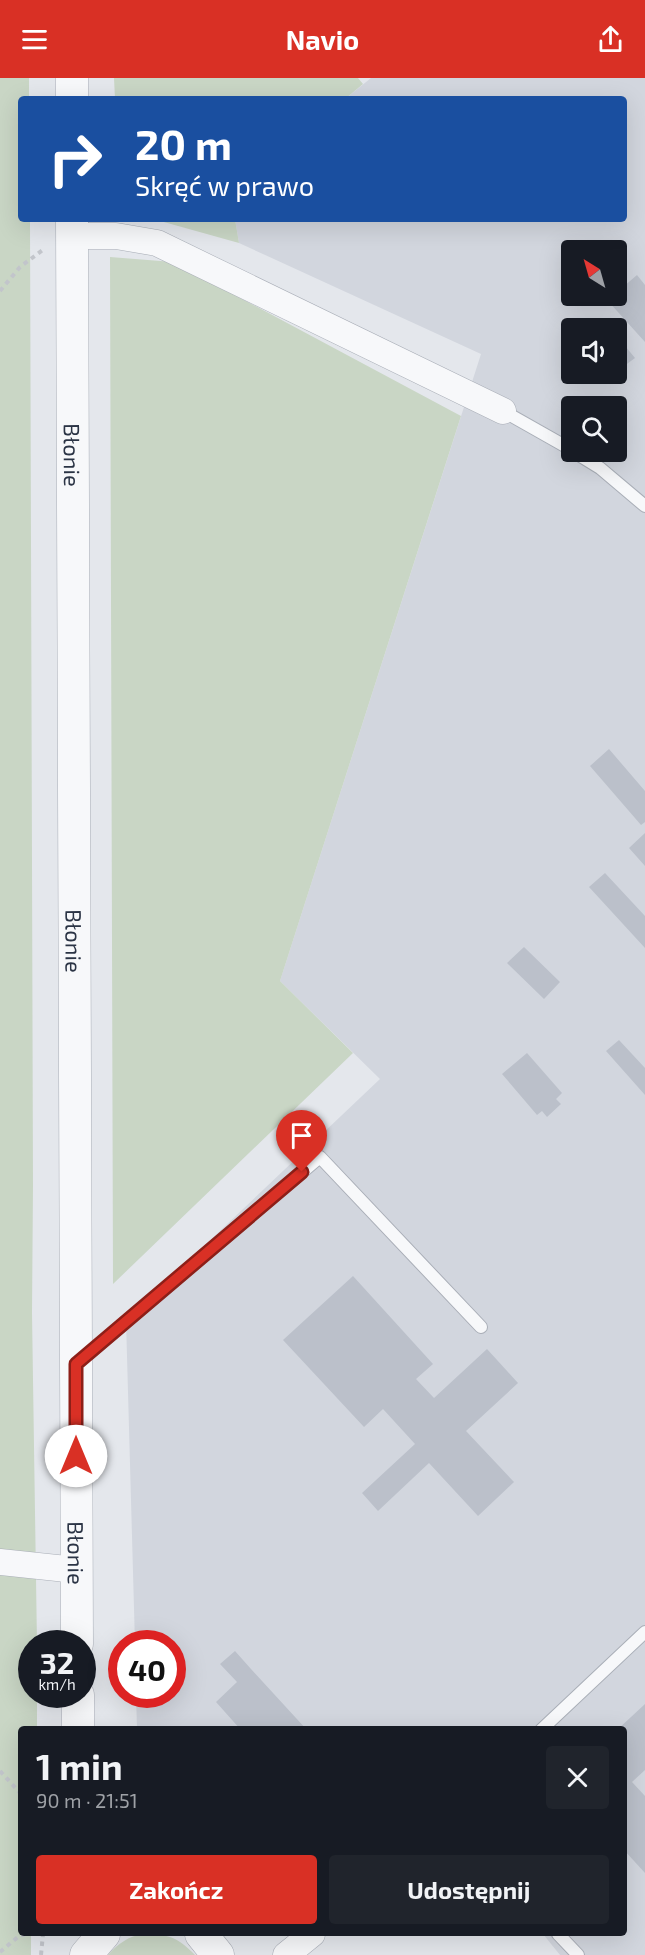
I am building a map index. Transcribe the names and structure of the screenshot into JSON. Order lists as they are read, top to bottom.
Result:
{
  "streets": {
    "street": ["Błonie"]
  },
  "north": "top left",
  "page": {
    "header": "Navio",
    "turn": ["20 m", "Skręć w prawo"],
    "speed": "32 km/h",
    "limit": "40",
    "heading": ["1 min", "90 m · 21:51"],
    "buttons": ["Zakończ", "Udostępnij"]
  }
}
